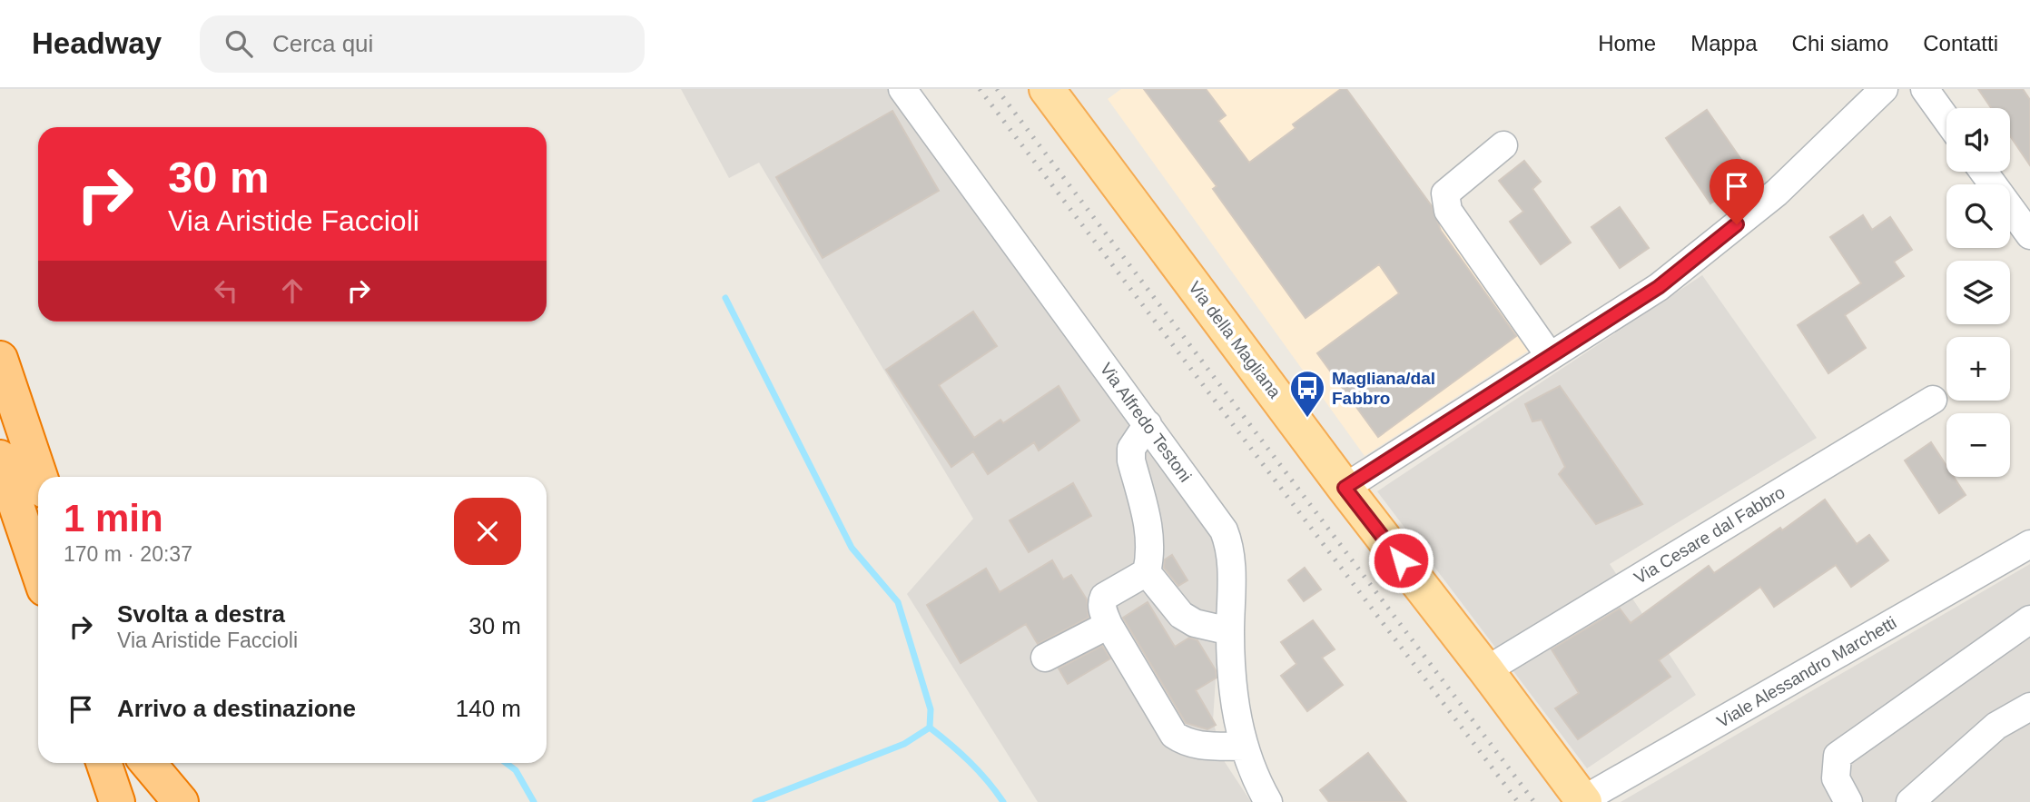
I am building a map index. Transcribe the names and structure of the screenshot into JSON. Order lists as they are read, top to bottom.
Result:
{
  "streets": {
    "main road": ["Via della Magliana"],
    "street": ["Via Alfredo Testoni", "Via Cesare dal Fabbro", "Viale Alessandro Marchetti"]
  },
  "crossings": [
    ["Via della Magliana", "Via Cesare dal Fabbro"],
    ["Via della Magliana", "Viale Alessandro Marchetti"]
  ],
  "places": {
    "bus stop": ["Magliana/dal Fabbro"]
  },
  "page": {
    "header": "Headway",
    "search": "Cerca qui",
    "nav": [
      "Home",
      "Mappa",
      "Chi siamo",
      "Contatti"
    ],
    "map_buttons": ["+", "−"],
    "turn": ["30 m", "Via Aristide Faccioli"],
    "heading": ["1 min", "170 m · 20:37"],
    "list": [
      {
        "name": "Svolta a destra",
        "note": "Via Aristide Faccioli",
        "value": "30 m"
      },
      {
        "name": "Arrivo a destinazione",
        "value": "140 m"
      }
    ]
  }
}
